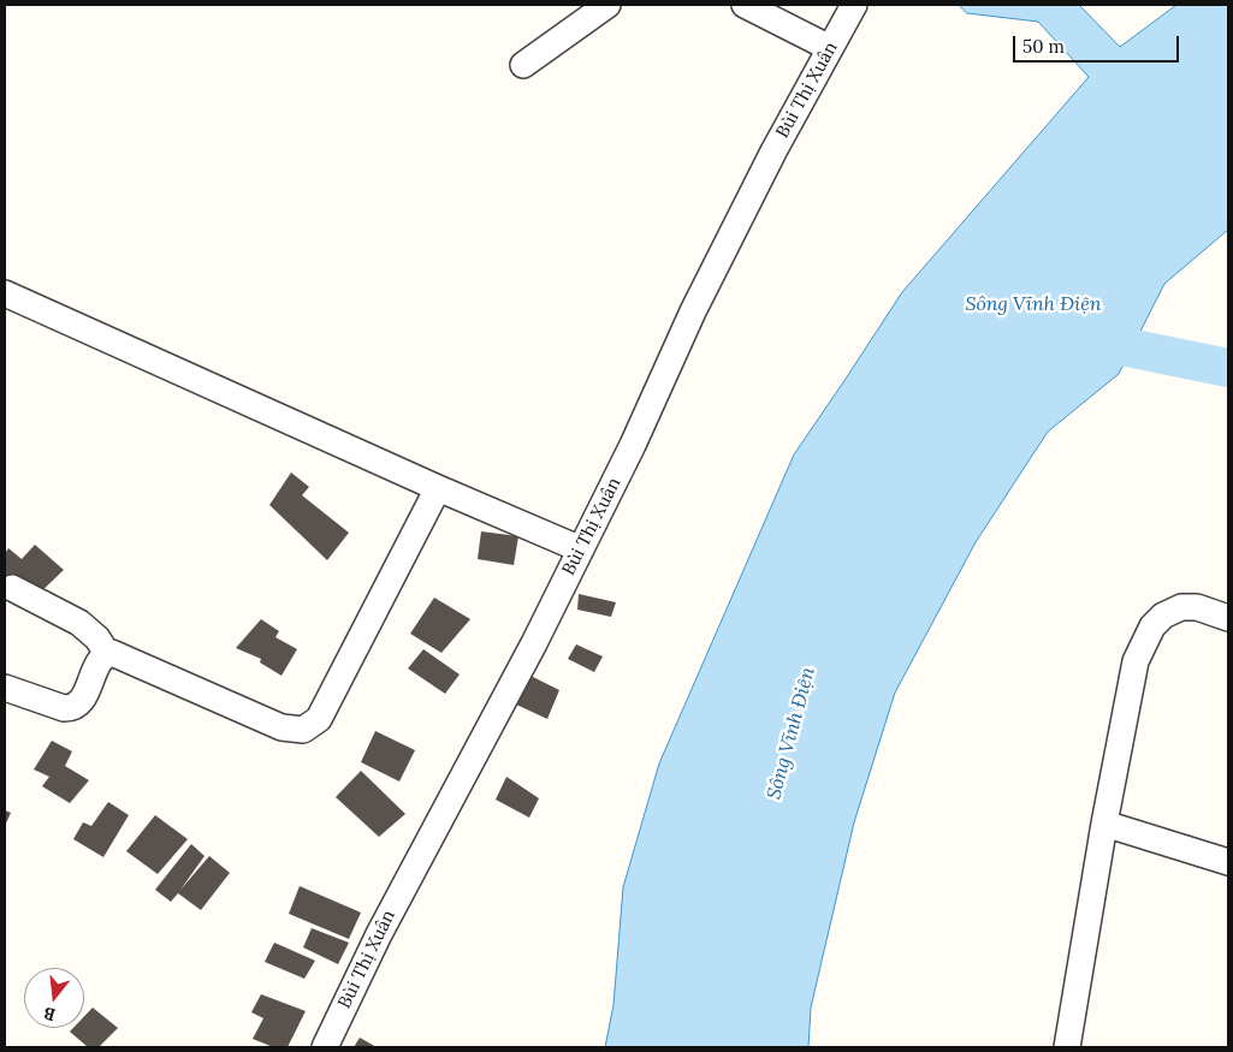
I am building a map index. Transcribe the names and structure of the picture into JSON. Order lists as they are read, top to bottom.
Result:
{
  "streets": {
    "street": ["Bùi Thị Xuân"]
  },
  "water": ["Sông Vĩnh Điện"],
  "scale_bar": "50 m",
  "north": "bottom"
}
